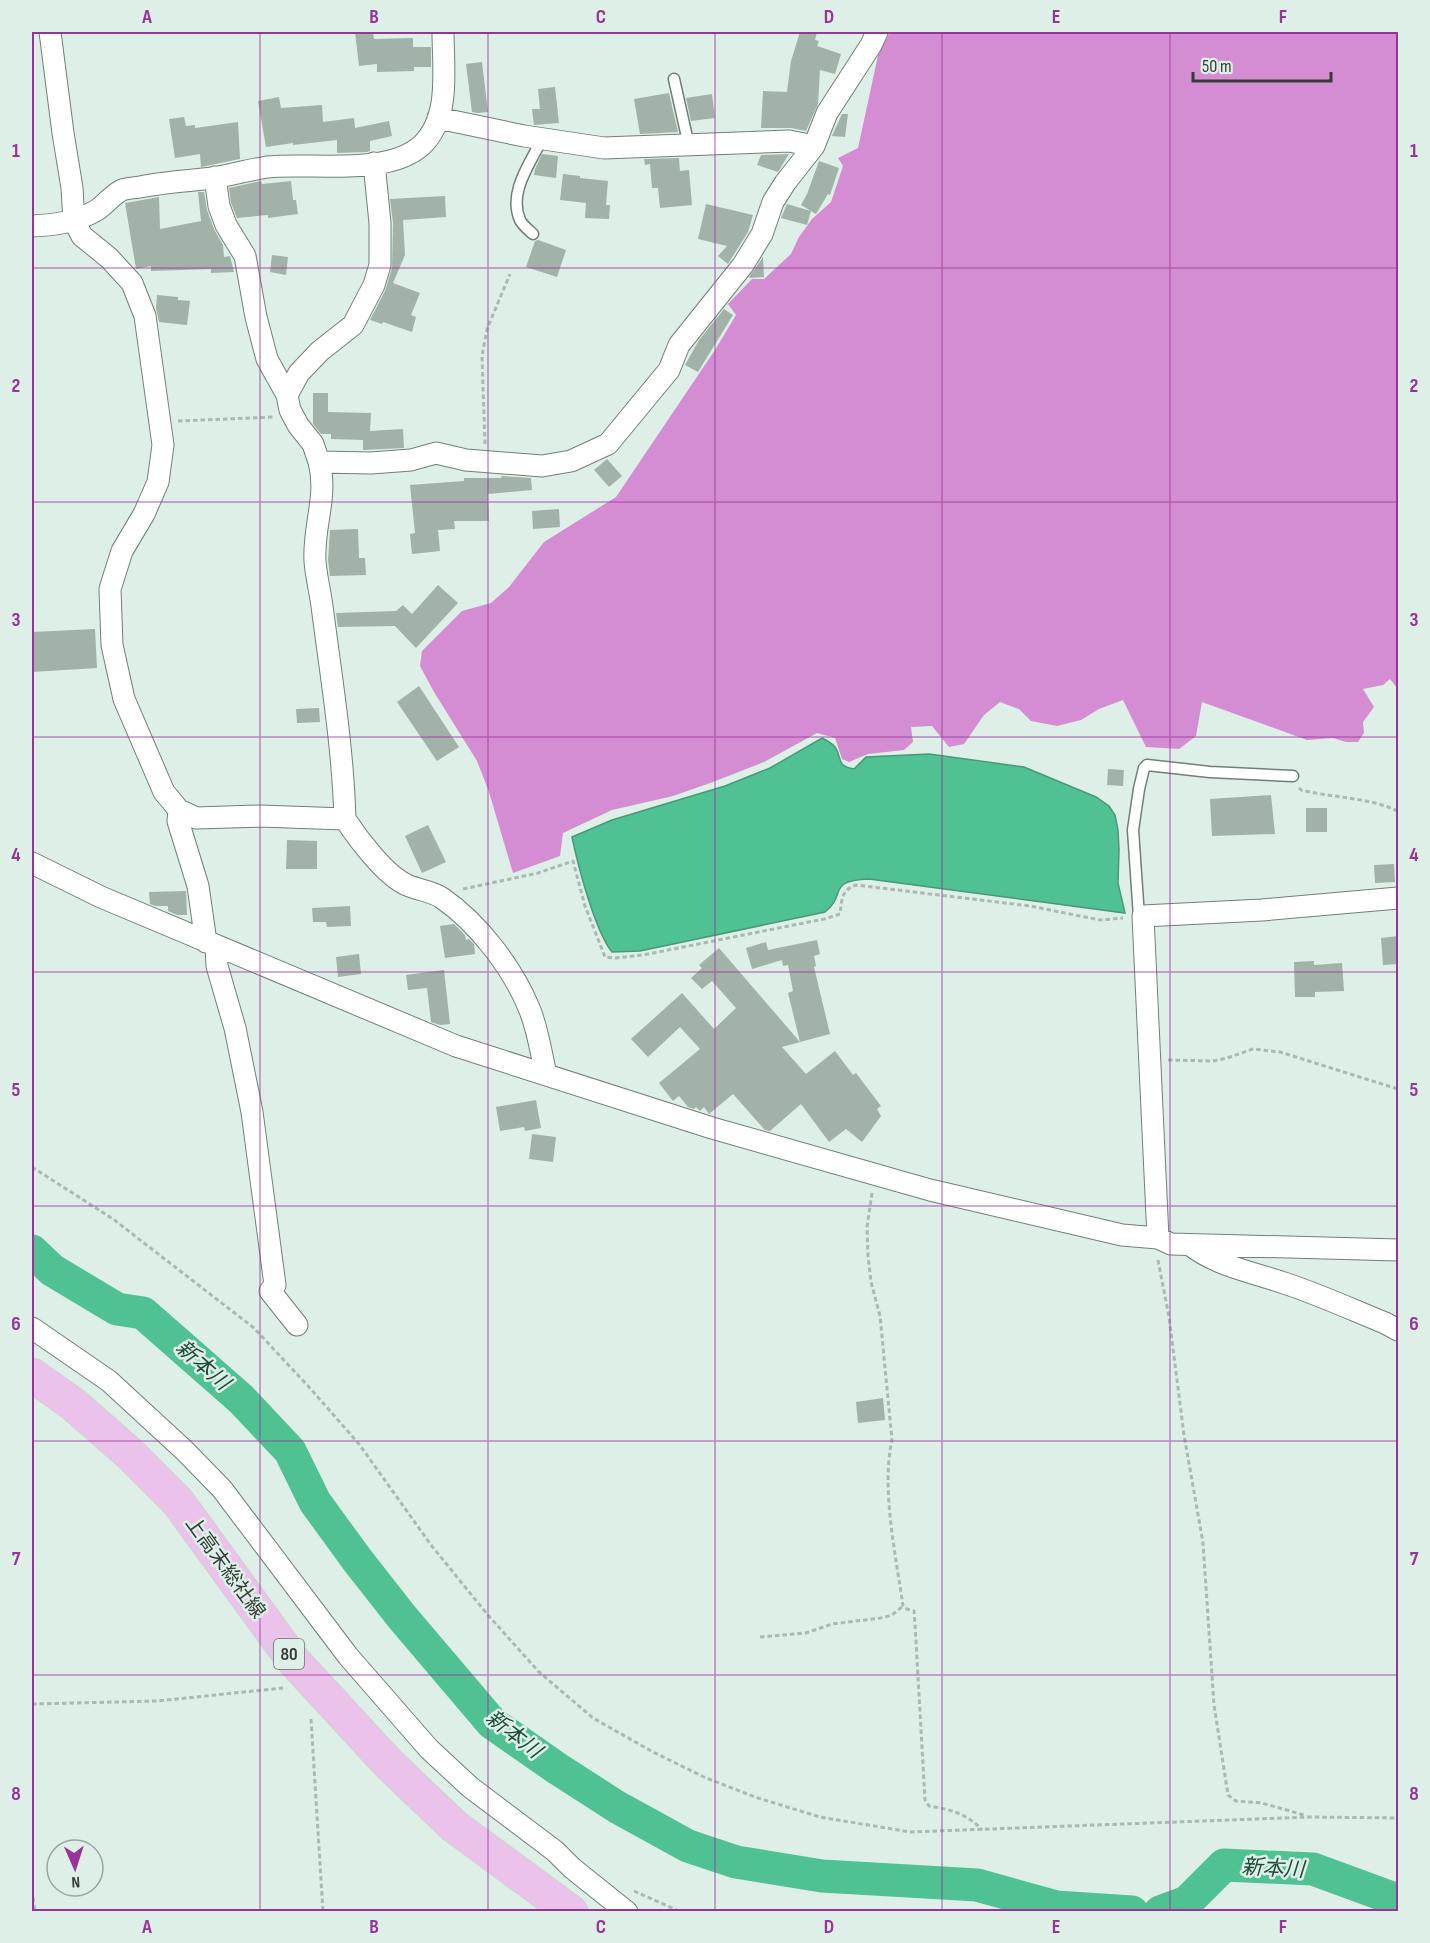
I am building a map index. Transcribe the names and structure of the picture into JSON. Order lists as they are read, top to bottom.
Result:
{
  "streets": {
    "main road": ["上高末総社線", "80"]
  },
  "water": ["新本川"],
  "scale_bar": "50 m",
  "north": "bottom",
  "grid": {
    "columns": [
      "A",
      "B",
      "C",
      "D",
      "E",
      "F"
    ],
    "rows": [
      "1",
      "2",
      "3",
      "4",
      "5",
      "6",
      "7",
      "8"
    ]
  }
}
